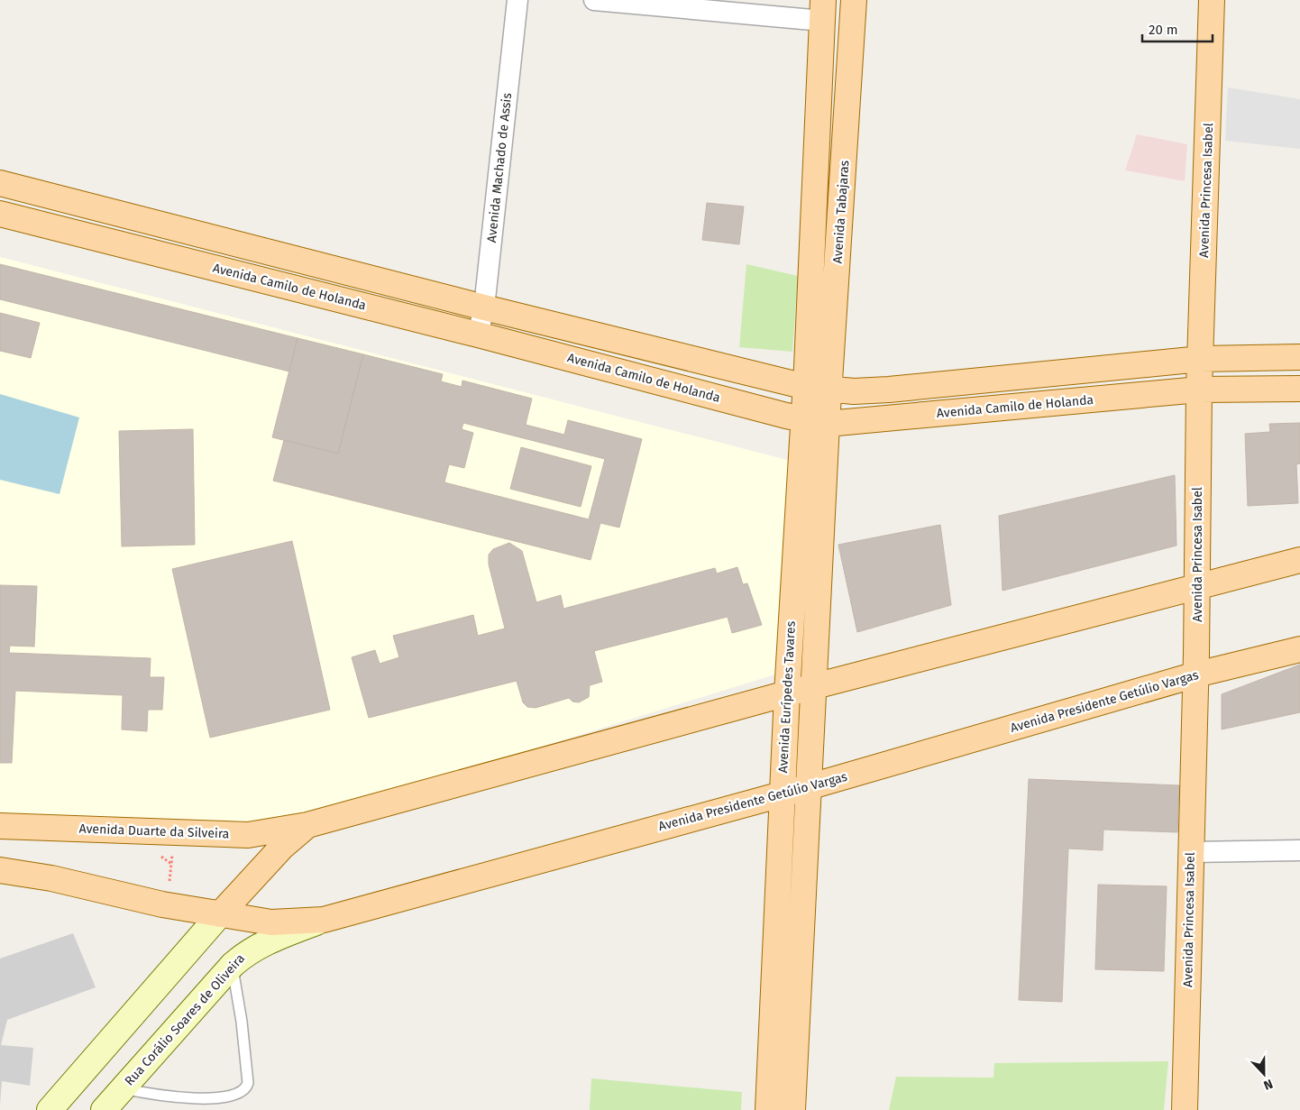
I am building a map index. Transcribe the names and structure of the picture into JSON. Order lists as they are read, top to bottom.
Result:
{
  "streets": {
    "main road": [
      "Avenida Princesa Isabel",
      "Avenida Tabajaras",
      "Avenida Camilo de Holanda",
      "Avenida Eurípedes Tavares",
      "Avenida Presidente Getúlio Vargas",
      "Avenida Duarte da Silveira",
      "Rua Corálio Soares de Oliveira"
    ],
    "street": ["Avenida Machado de Assis"]
  },
  "crossings": [
    ["Avenida Machado de Assis", "Avenida Camilo de Holanda"],
    ["Avenida Princesa Isabel", "Avenida Camilo de Holanda"],
    ["Avenida Princesa Isabel", "Avenida Presidente Getúlio Vargas"],
    ["Avenida Tabajaras", "Avenida Camilo de Holanda"],
    ["Avenida Tabajaras", "Avenida Eurípedes Tavares"],
    ["Avenida Camilo de Holanda", "Avenida Eurípedes Tavares"],
    ["Avenida Eurípedes Tavares", "Avenida Presidente Getúlio Vargas"],
    ["Avenida Presidente Getúlio Vargas", "Rua Corálio Soares de Oliveira"]
  ],
  "scale_bar": "20 m",
  "north": "bottom"
}
